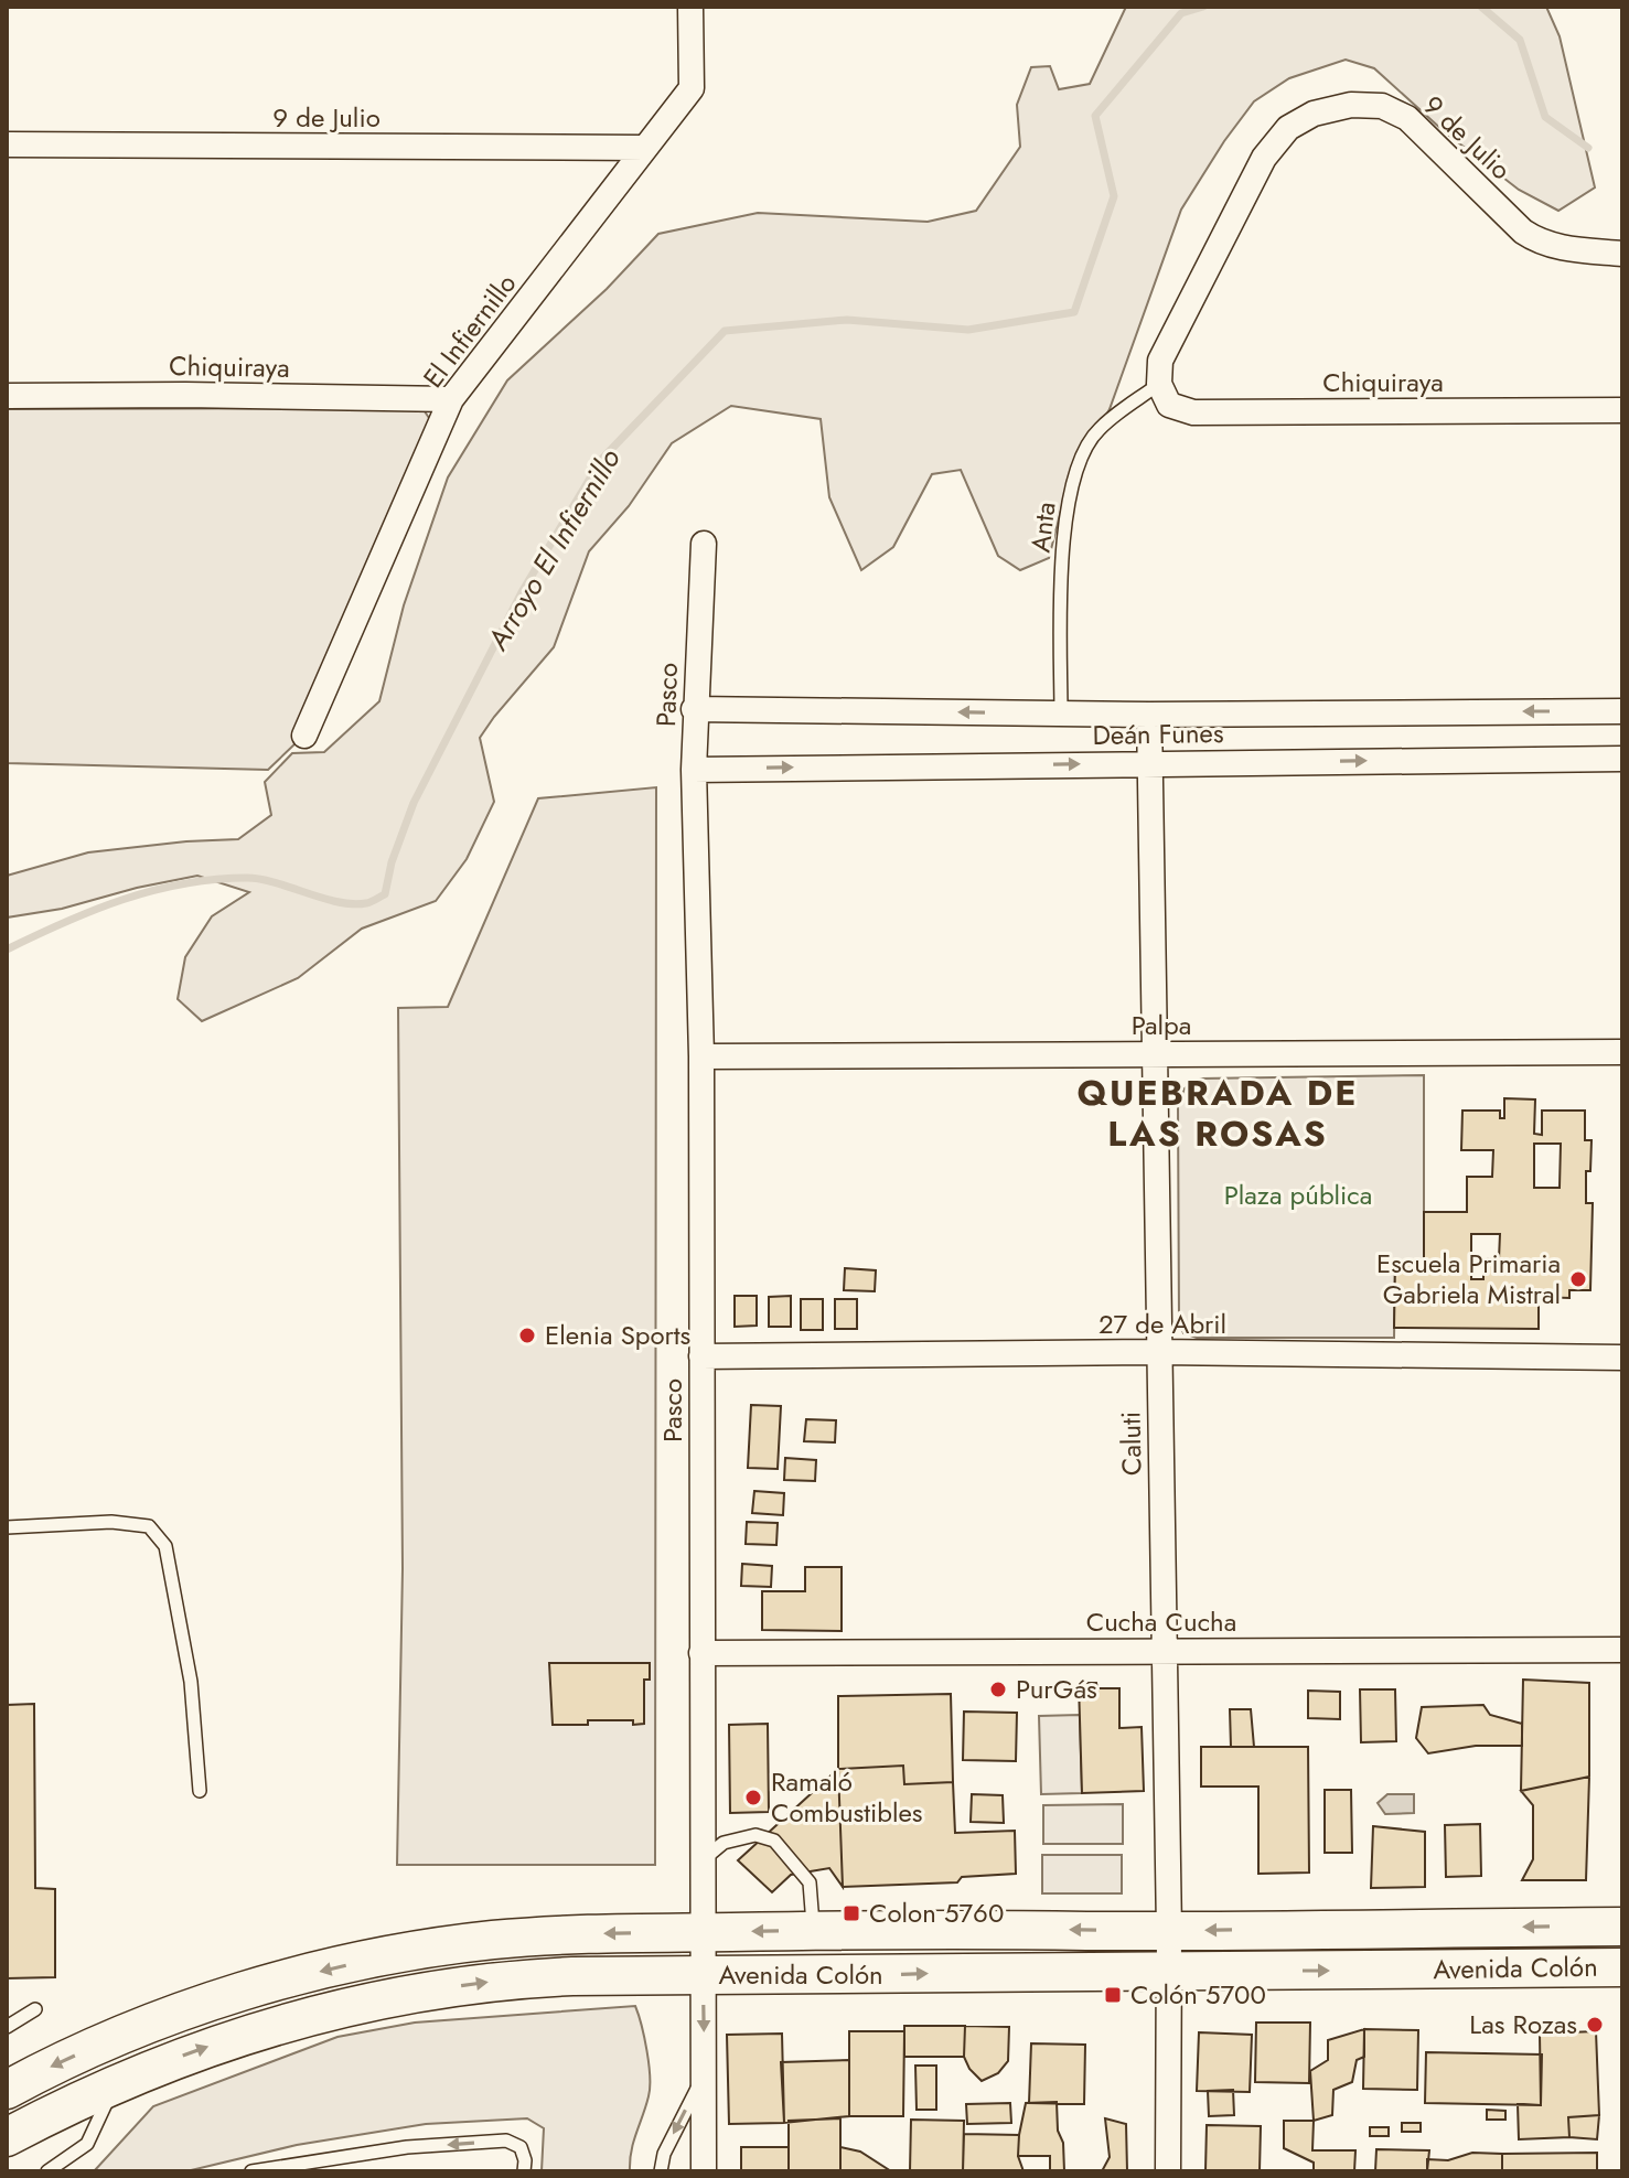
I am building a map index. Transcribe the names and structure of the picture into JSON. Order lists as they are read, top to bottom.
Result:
{
  "streets": {
    "main road": ["Avenida Colón"],
    "street": [
      "9 de Julio",
      "El Infiernillo",
      "Chiquiraya",
      "Pasco",
      "Deán Funes",
      "Palpa",
      "27 de Abril",
      "Caluti",
      "Cucha Cucha"
    ],
    "lane": ["Anta"]
  },
  "crossings": [
    ["9 de Julio", "El Infiernillo"],
    ["9 de Julio", "Chiquiraya"],
    ["9 de Julio", "Anta"],
    ["El Infiernillo", "Chiquiraya"],
    ["Chiquiraya", "Anta"],
    ["Anta", "Deán Funes"],
    ["Pasco", "Deán Funes"],
    ["Pasco", "Palpa"],
    ["Pasco", "27 de Abril"],
    ["Pasco", "Cucha Cucha"],
    ["Pasco", "Avenida Colón"],
    ["Deán Funes", "Caluti"],
    ["Palpa", "Caluti"],
    ["27 de Abril", "Caluti"],
    ["Caluti", "Cucha Cucha"],
    ["Caluti", "Avenida Colón"]
  ],
  "districts": ["QUEBRADA DE LAS ROSAS"],
  "water": ["Arroyo El Infiernillo"],
  "parks": ["Plaza pública"],
  "places": {
    "other": [
      "Escuela Primaria Gabriela Mistral",
      "Elenia Sports",
      "PurGás",
      "Ramaló Combustibles",
      "Las Rozas"
    ],
    "transit": ["Colon 5760", "Colón 5700"]
  }
}
